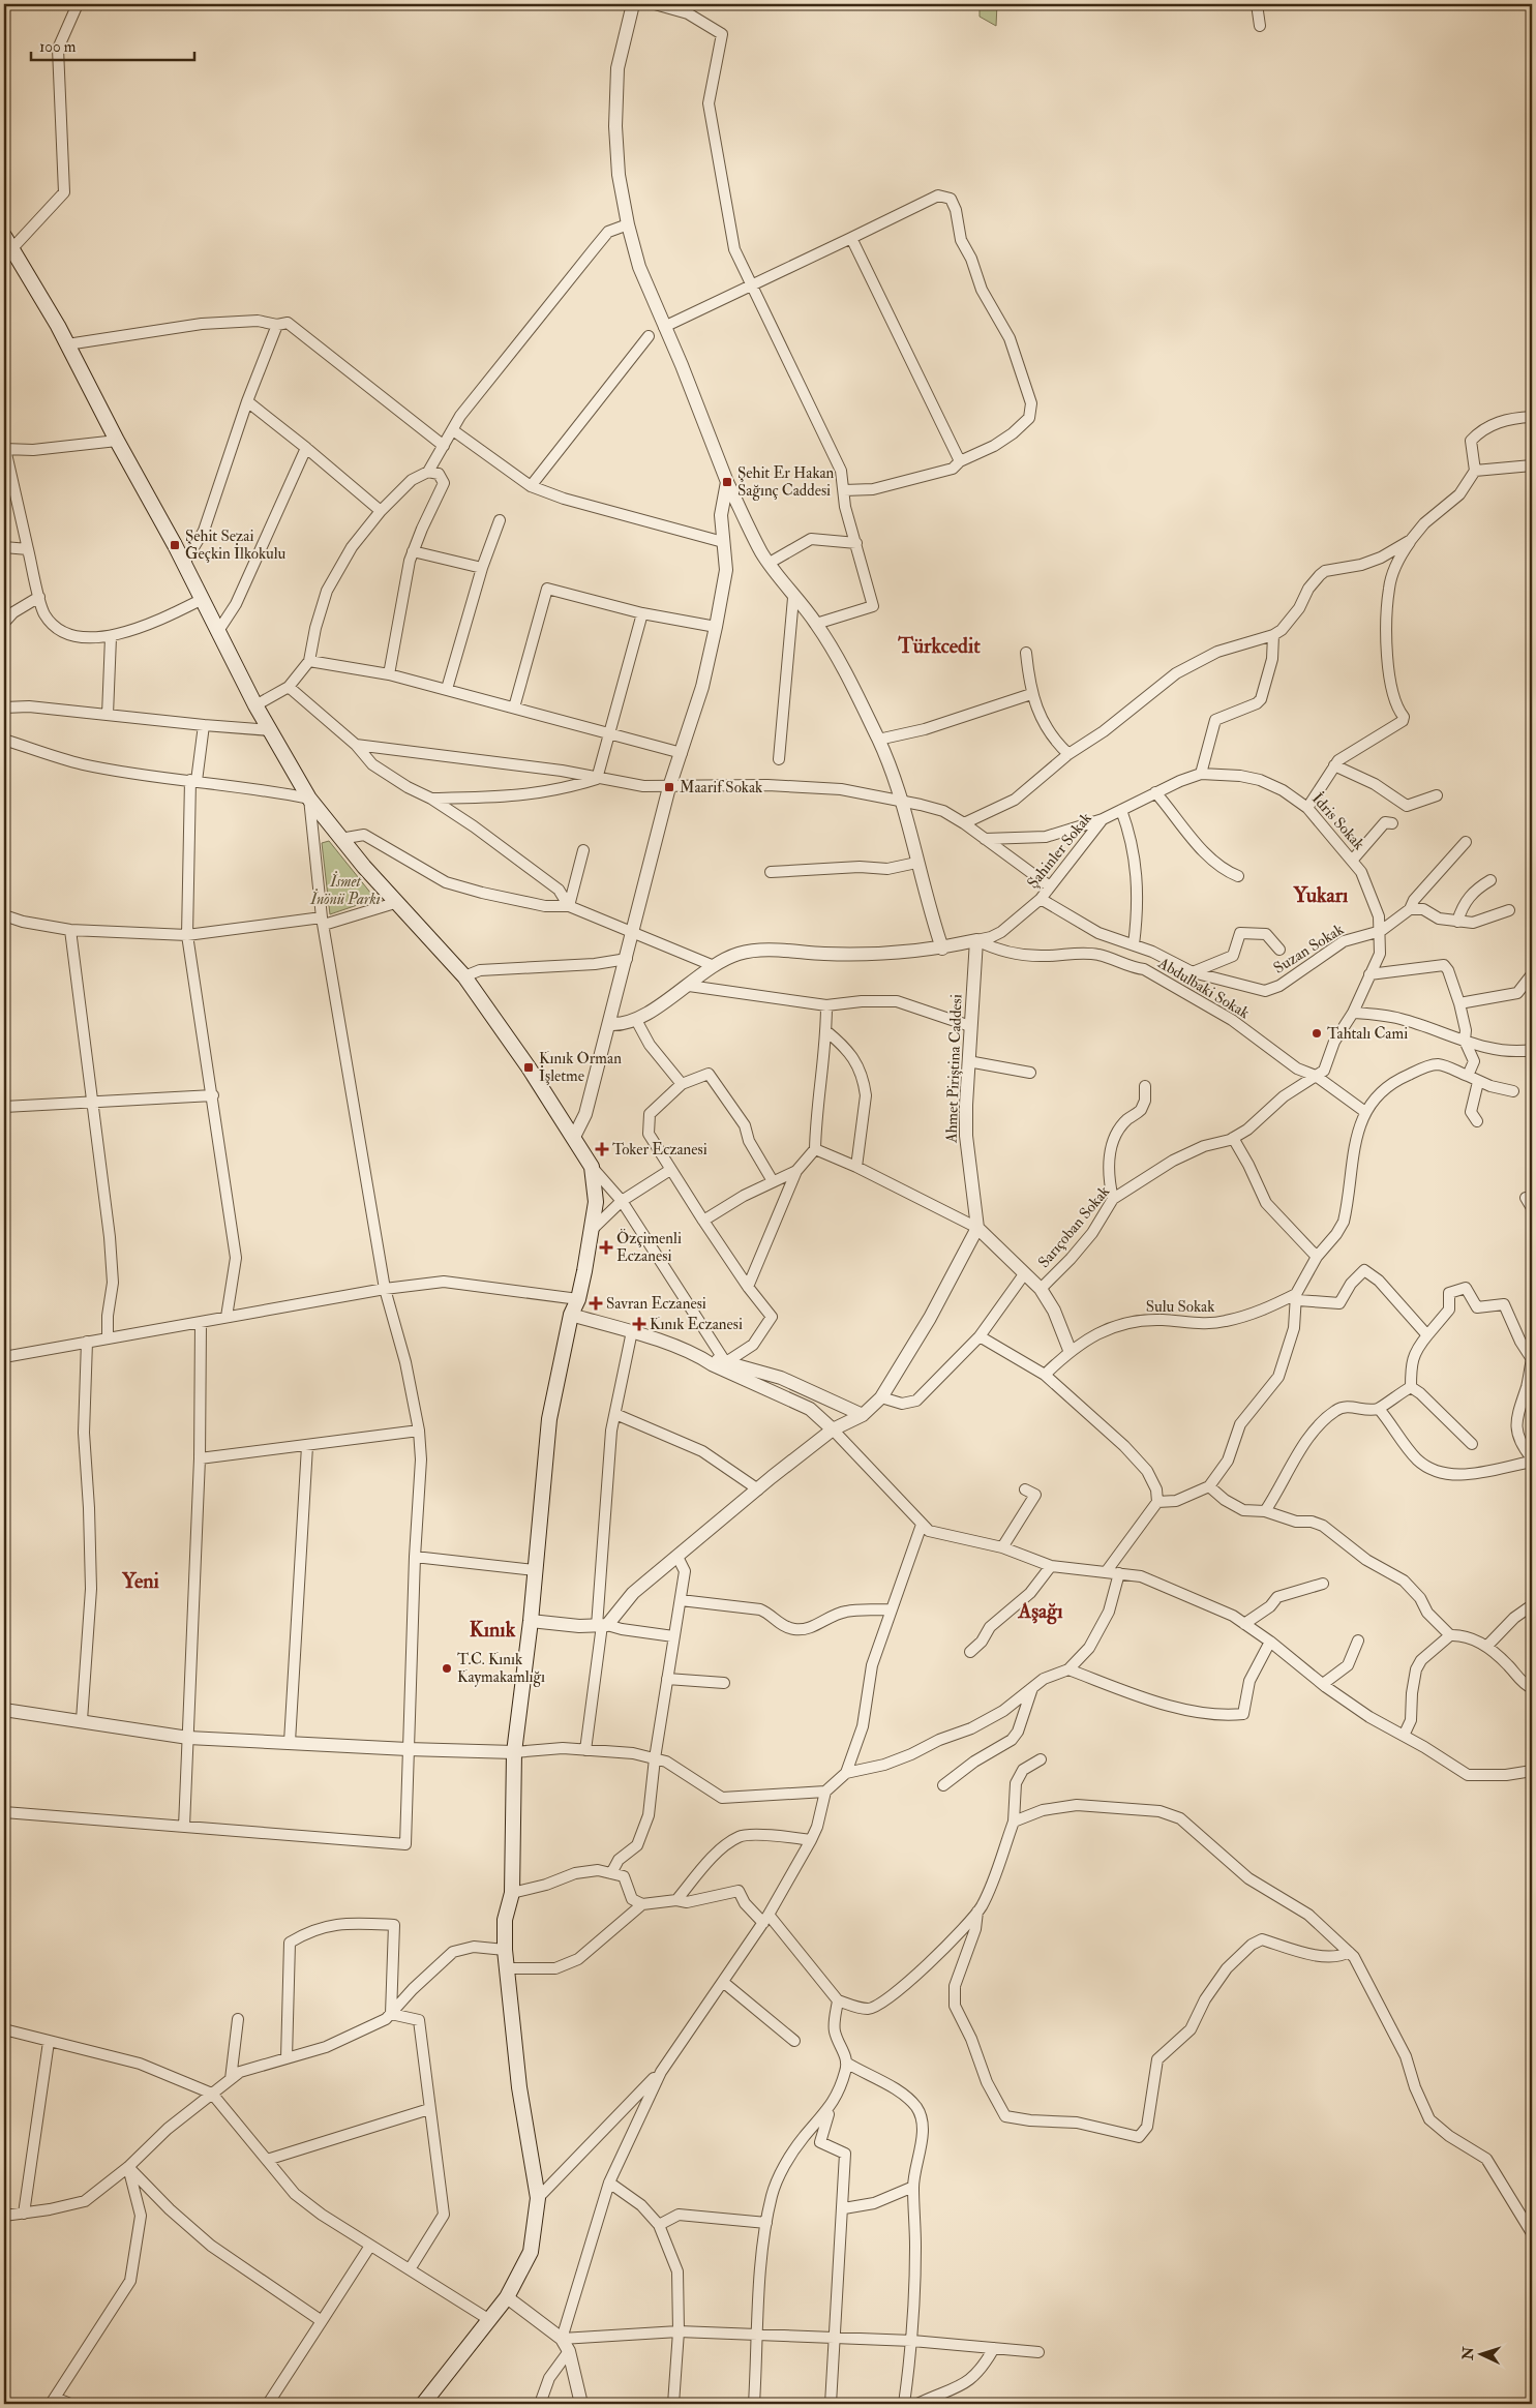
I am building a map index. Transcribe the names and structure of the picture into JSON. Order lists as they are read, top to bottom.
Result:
{
  "streets": {
    "street": [
      "İdris Sokak",
      "Şahinler Sokak",
      "Suzan Sokak",
      "Abdulbaki Sokak",
      "Ahmet Piriştina Caddesi",
      "Sarıçoban Sokak",
      "Sulu Sokak"
    ]
  },
  "crossings": [
    ["İdris Sokak", "Şahinler Sokak"],
    ["İdris Sokak", "Suzan Sokak"],
    ["İdris Sokak", "Abdulbaki Sokak"],
    ["İdris Sokak", "Sarıçoban Sokak"],
    ["Şahinler Sokak", "Suzan Sokak"],
    ["Şahinler Sokak", "Abdulbaki Sokak"],
    ["Şahinler Sokak", "Ahmet Piriştina Caddesi"],
    ["Abdulbaki Sokak", "Ahmet Piriştina Caddesi"],
    ["Abdulbaki Sokak", "Sarıçoban Sokak"]
  ],
  "districts": [
    "Türkcedit",
    "Yukarı",
    "Yeni",
    "Aşağı",
    "Kınık"
  ],
  "parks": ["İsmet İnönü Parkı"],
  "places": {
    "transit": [
      "Şehit Er Hakan Sağınç Caddesi",
      "Şehit Sezai Geçkin İlkokulu",
      "Maarif Sokak",
      "Kınık Orman İşletme"
    ],
    "other": ["Tahtalı Cami", "T.C. Kınık Kaymakamlığı"],
    "health": [
      "Toker Eczanesi",
      "Özçimenli Eczanesi",
      "Savran Eczanesi",
      "Kınık Eczanesi"
    ]
  },
  "scale_bar": "100 m",
  "north": "left"
}
